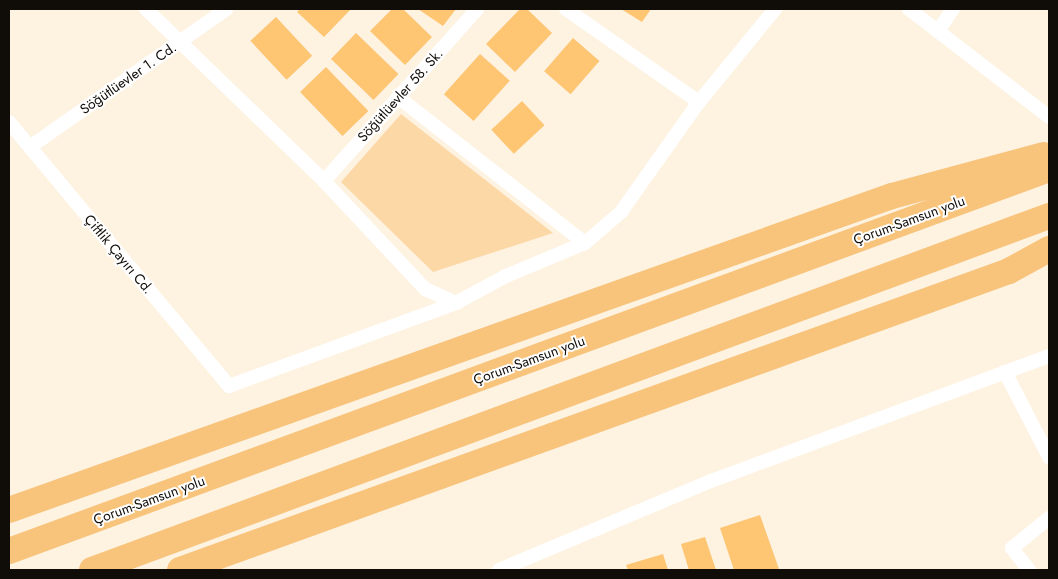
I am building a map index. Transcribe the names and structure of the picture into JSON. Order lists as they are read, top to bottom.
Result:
{
  "streets": {
    "highway": ["Çorum-Samsun yolu"],
    "street": ["Söğütlüevler 1. Cd.", "Söğütlüevler 58. Sk.", "Çiftlik Çayırı Cd."]
  },
  "crossings": [
    ["Söğütlüevler 1. Cd.", "Çiftlik Çayırı Cd."]
  ]
}
